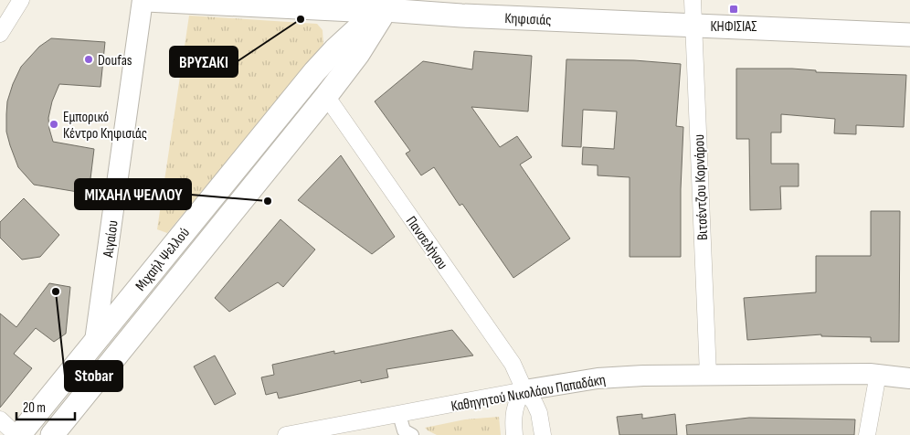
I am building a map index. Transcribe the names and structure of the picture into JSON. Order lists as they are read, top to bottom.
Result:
{
  "streets": {
    "main road": ["Κηφισιάς", "Μιχαήλ Ψελλού"],
    "street": [
      "Βιτσέντζου Κορνάρου",
      "Αιγαίου",
      "Πανσελήνου",
      "Καθηγητού Νικολάου Παπαδάκη"
    ]
  },
  "crossings": [
    ["Κηφισιάς", "Βιτσέντζου Κορνάρου"],
    ["Κηφισιάς", "Μιχαήλ Ψελλού"],
    ["Βιτσέντζου Κορνάρου", "Καθηγητού Νικολάου Παπαδάκη"],
    ["Αιγαίου", "Μιχαήλ Ψελλού"],
    ["Πανσελήνου", "Μιχαήλ Ψελλού"],
    ["Πανσελήνου", "Καθηγητού Νικολάου Παπαδάκη"]
  ],
  "places": {
    "transit": ["ΚΗΦΙΣΙΑΣ"],
    "other": [
      "ΒΡΥΣΑΚΙ",
      "Doufas",
      "Εμπορικό Κέντρο Κηφισιάς",
      "ΜΙΧΑΗΛ ΨΕΛΛΟΥ",
      "Stobar"
    ]
  },
  "scale_bar": "20 m"
}
